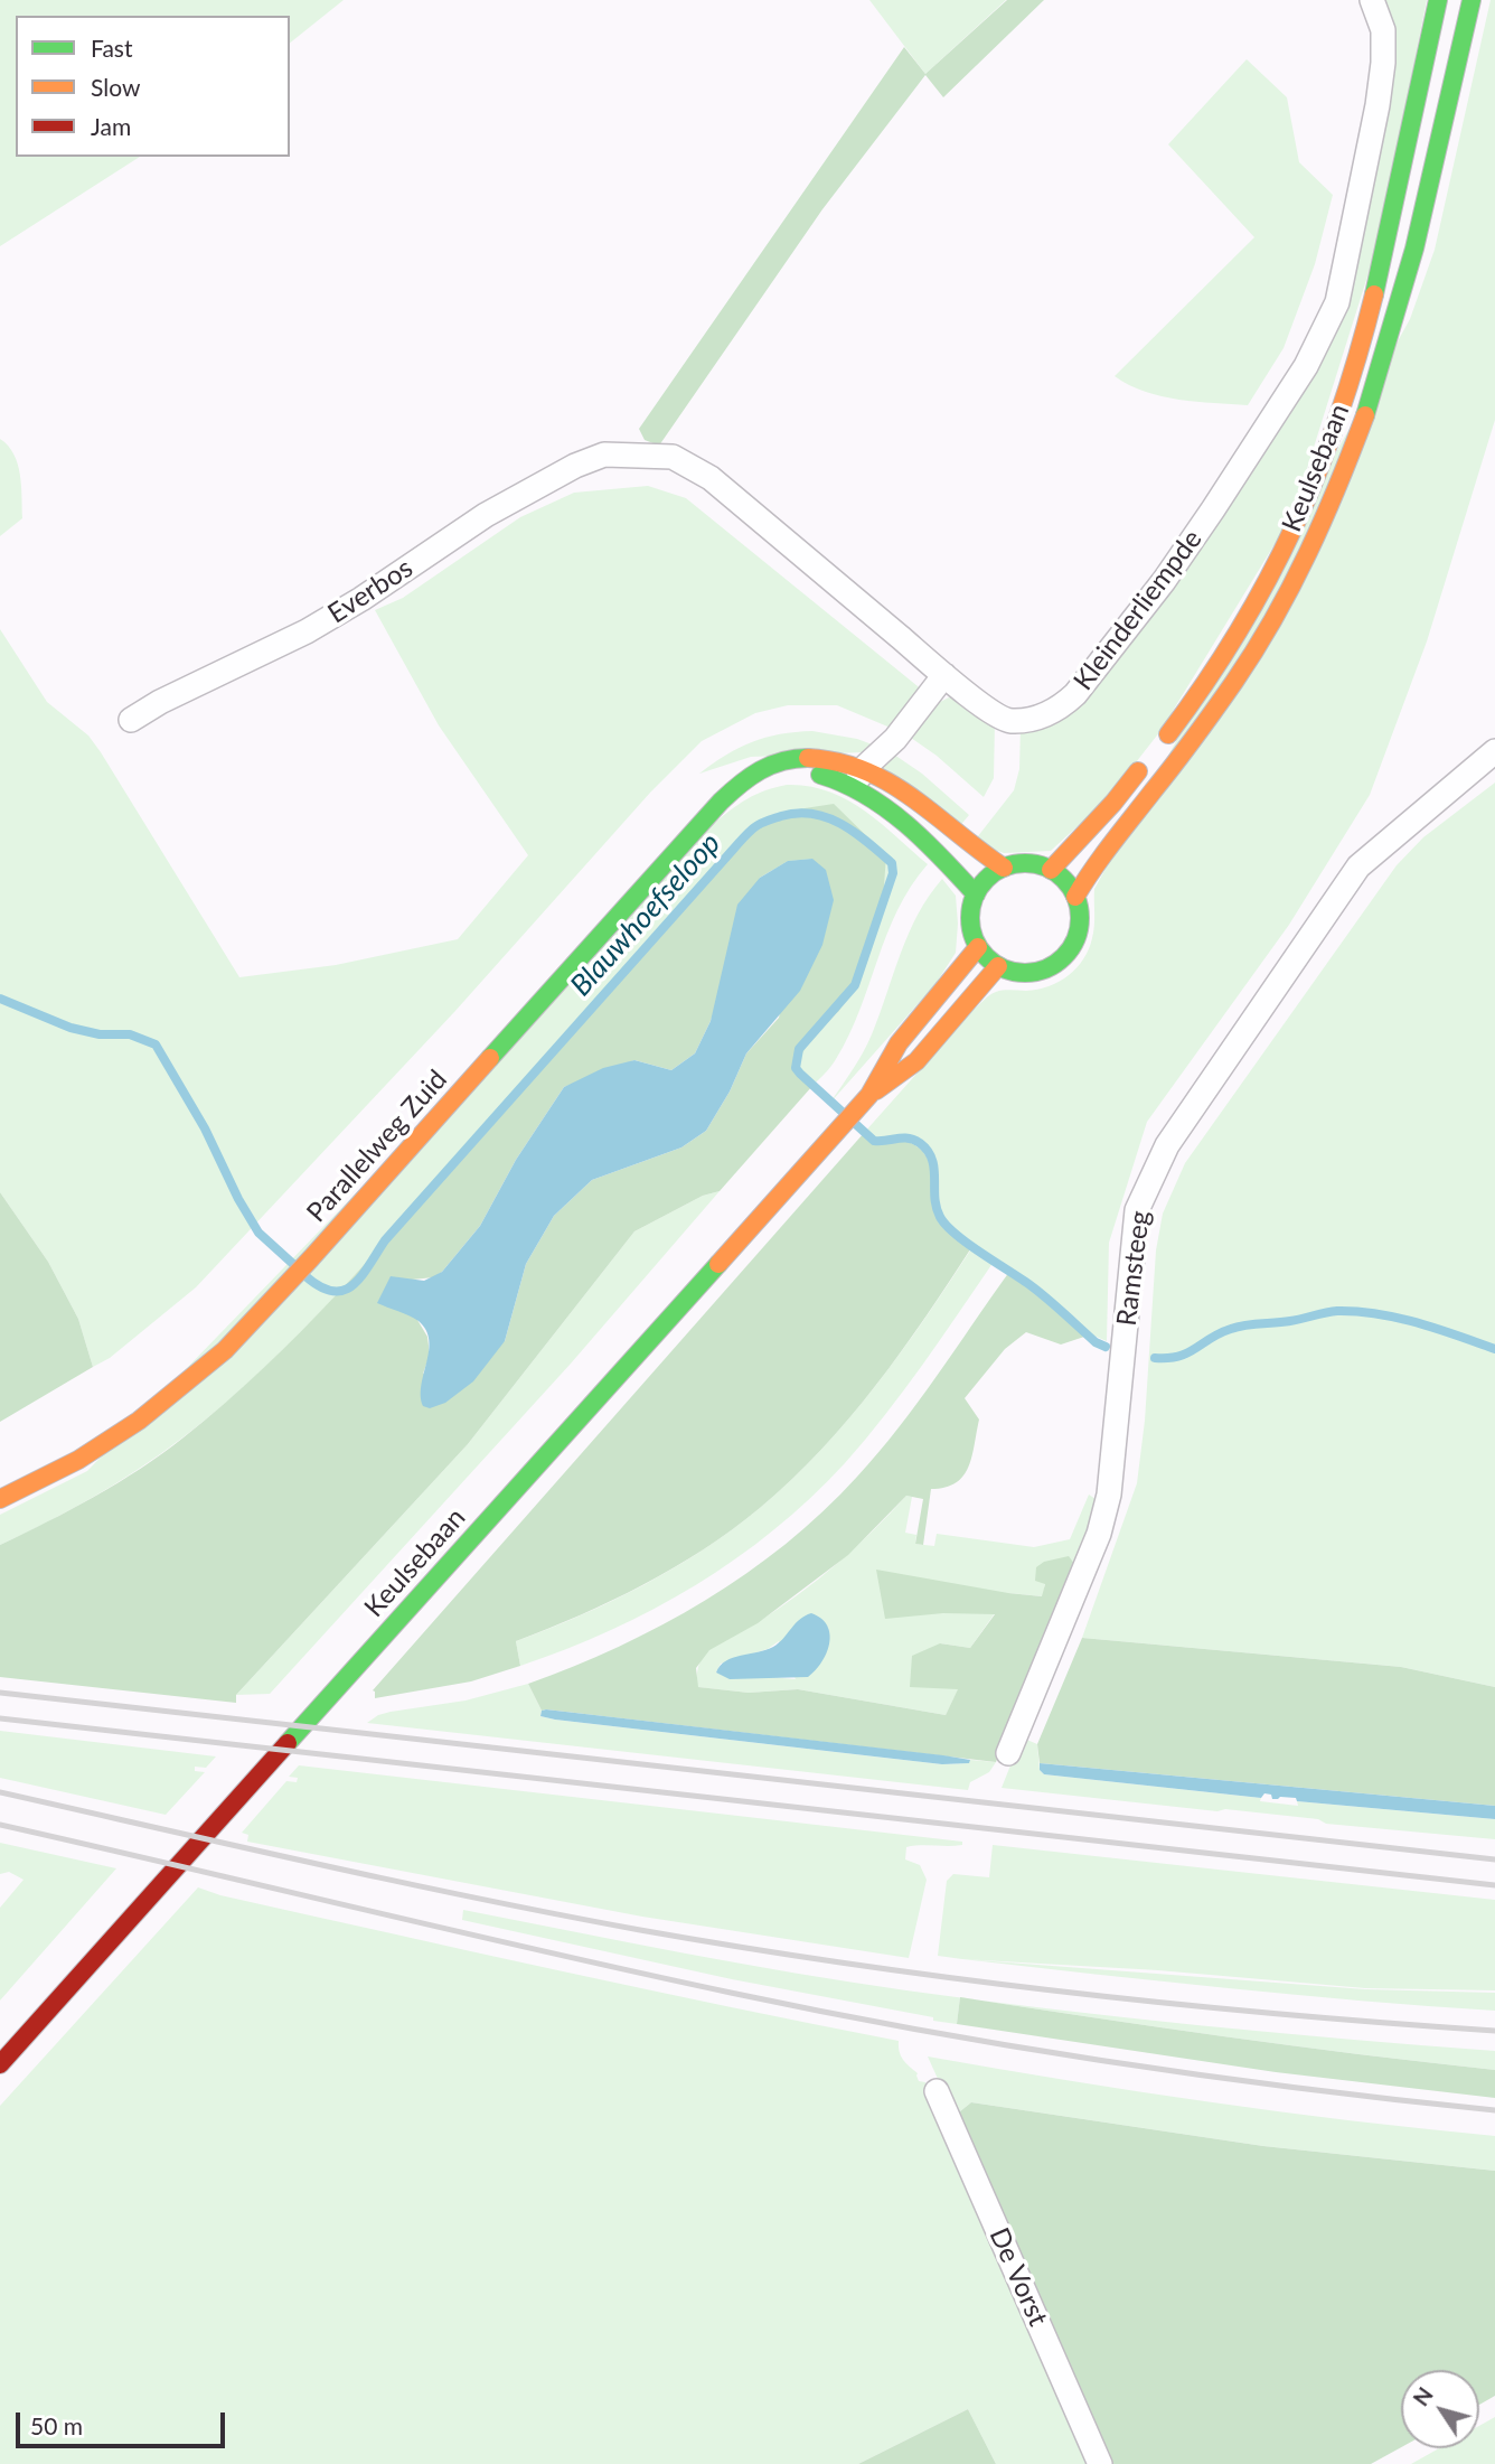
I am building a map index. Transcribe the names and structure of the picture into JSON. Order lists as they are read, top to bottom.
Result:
{
  "streets": {
    "main road": ["Keulsebaan", "Parallelweg Zuid"],
    "street": [
      "Everbos",
      "Kleinderliempde",
      "Ramsteeg",
      "De Vorst"
    ]
  },
  "crossings": [
    ["Keulsebaan", "Parallelweg Zuid"],
    ["Everbos", "Kleinderliempde"]
  ],
  "water": ["Blauwhoefseloop"],
  "legend": ["Fast", "Slow", "Jam"],
  "scale_bar": "50 m",
  "north": "top left"
}
